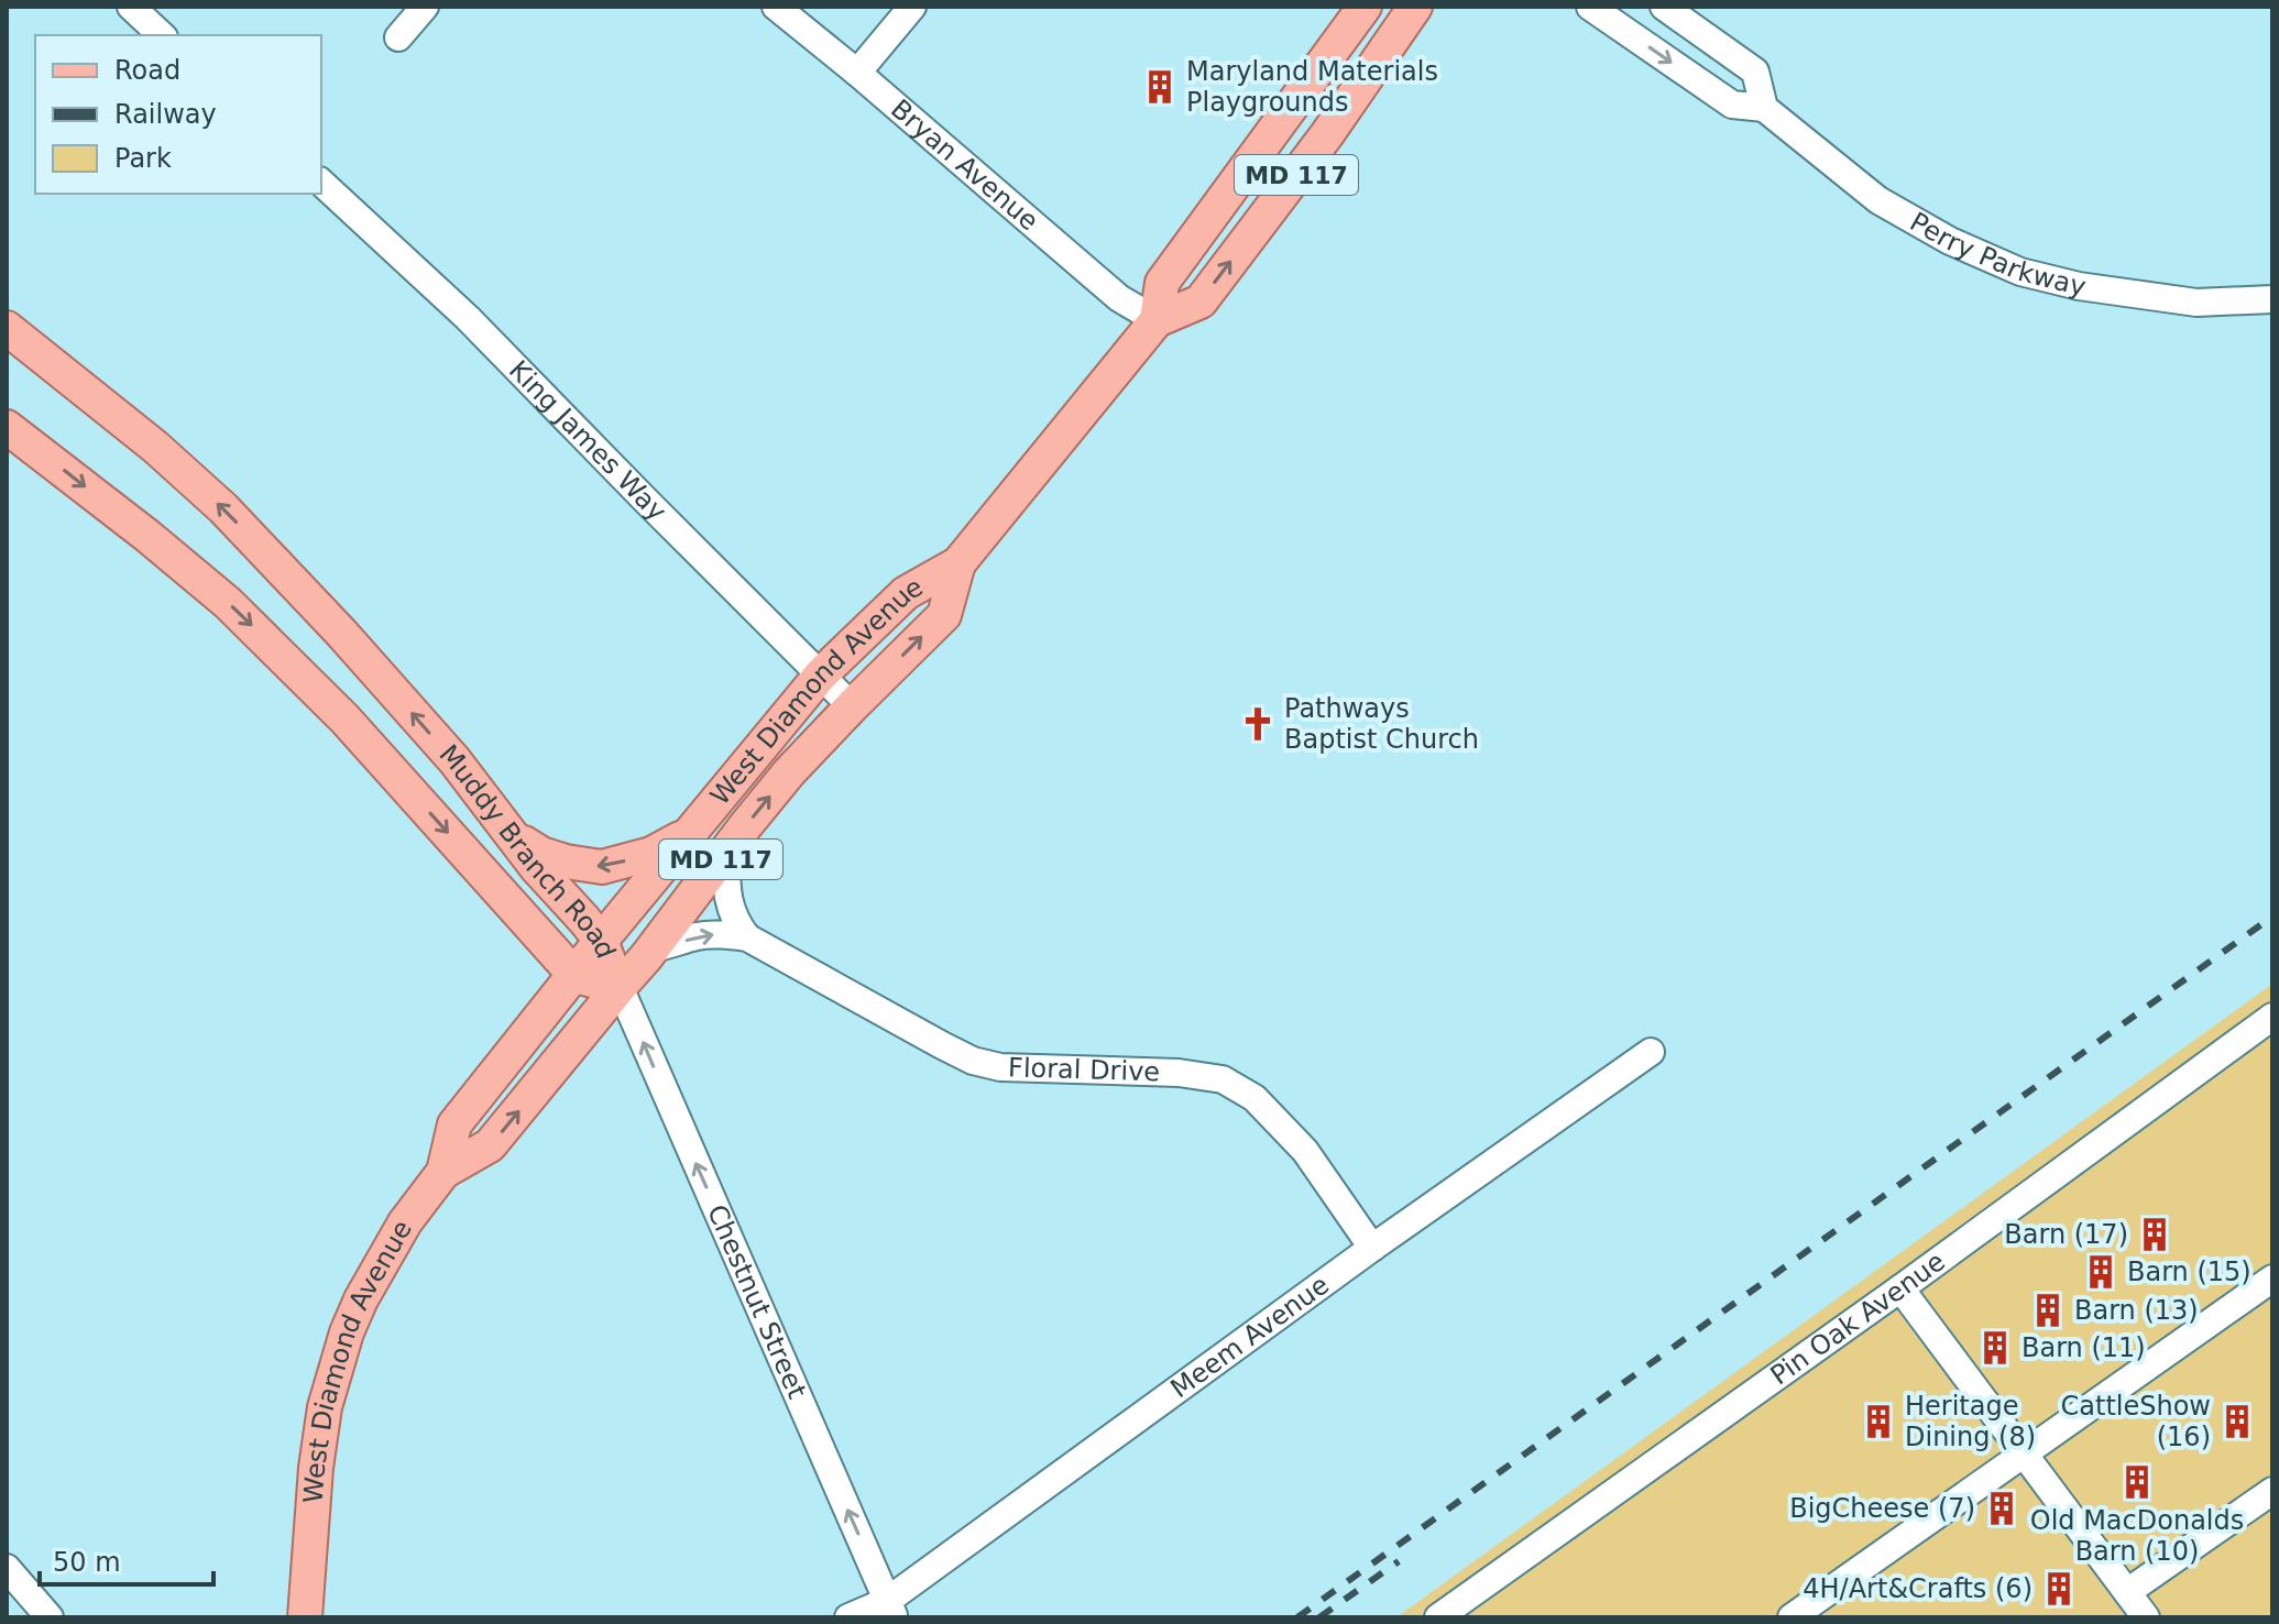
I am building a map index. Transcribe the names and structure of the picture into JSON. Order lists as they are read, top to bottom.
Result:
{
  "streets": {
    "main road": ["MD 117", "West Diamond Avenue", "Muddy Branch Road"],
    "street": [
      "Bryan Avenue",
      "Perry Parkway",
      "King James Way",
      "Floral Drive",
      "Chestnut Street",
      "Pin Oak Avenue",
      "Meem Avenue"
    ]
  },
  "crossings": [
    ["Bryan Avenue", "West Diamond Avenue"],
    ["King James Way", "West Diamond Avenue"],
    ["West Diamond Avenue", "Muddy Branch Road"],
    ["West Diamond Avenue", "Floral Drive"],
    ["West Diamond Avenue", "Chestnut Street"],
    ["Muddy Branch Road", "Chestnut Street"],
    ["Floral Drive", "Meem Avenue"],
    ["Chestnut Street", "Meem Avenue"]
  ],
  "one_way": ["Chestnut Street"],
  "places": {
    "building": [
      "Maryland Materials Playgrounds",
      "Barn (17)",
      "Barn (15)",
      "Barn (13)",
      "Barn (11)",
      "Heritage Dining (8)",
      "CattleShow (16)",
      "Old MacDonalds Barn (10)",
      "BigCheese (7)",
      "4H/Art&Crafts (6)"
    ],
    "church": ["Pathways Baptist Church"]
  },
  "legend": ["Road", "Railway", "Park"],
  "scale_bar": "50 m"
}
